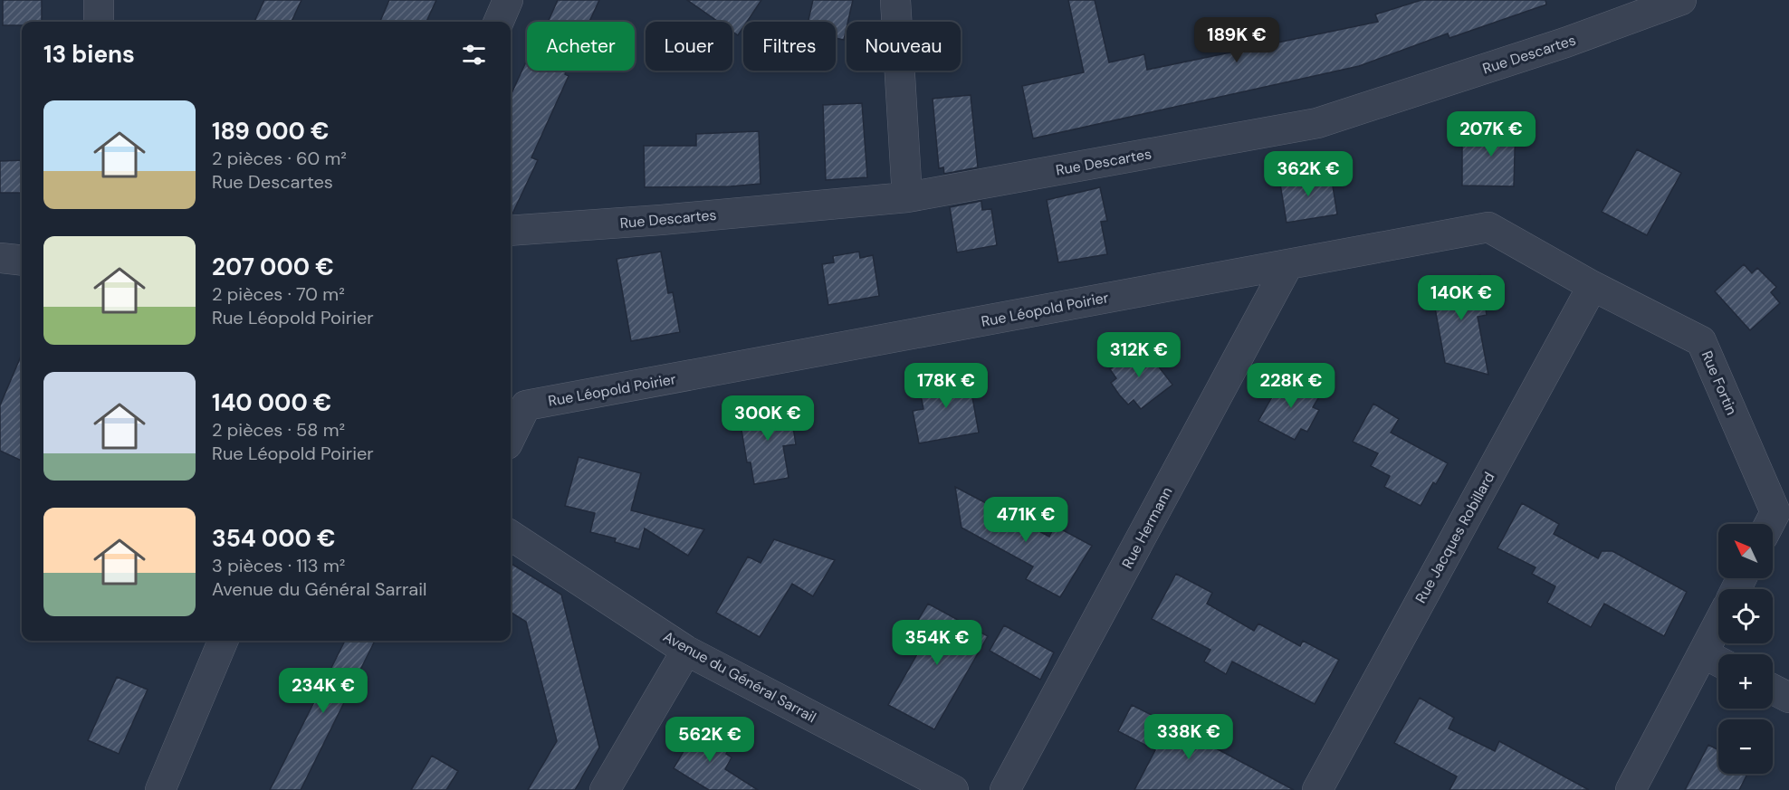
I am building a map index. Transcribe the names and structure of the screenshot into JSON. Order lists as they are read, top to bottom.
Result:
{
  "streets": {
    "street": [
      "Rue Descartes",
      "Rue Léopold Poirier",
      "Rue Fortin",
      "Rue Hermann",
      "Rue Jacques Robillard",
      "Avenue du Général Sarrail"
    ]
  },
  "crossings": [
    ["Rue Léopold Poirier", "Rue Fortin"],
    ["Rue Léopold Poirier", "Rue Hermann"],
    ["Rue Léopold Poirier", "Rue Jacques Robillard"],
    ["Rue Fortin", "Rue Jacques Robillard"]
  ],
  "north": "top left",
  "page": {
    "price": [
      "189K €",
      "207K €",
      "362K €",
      "140K €",
      "312K €",
      "178K €",
      "228K €",
      "300K €",
      "471K €",
      "354K €",
      "234K €",
      "338K €",
      "562K €"
    ],
    "chip": [
      "Acheter",
      "Louer",
      "Filtres",
      "Nouveau"
    ],
    "heading": "13 biens",
    "list": [
      {
        "name": "189 000 €",
        "note": "2 pièces · 60 m² · Rue Descartes"
      },
      {
        "name": "207 000 €",
        "note": "2 pièces · 70 m² · Rue Léopold Poirier"
      },
      {
        "name": "140 000 €",
        "note": "2 pièces · 58 m² · Rue Léopold Poirier"
      },
      {
        "name": "354 000 €",
        "note": "3 pièces · 113 m² · Avenue du Général Sarrail"
      }
    ],
    "map_buttons": ["+", "−"]
  }
}
